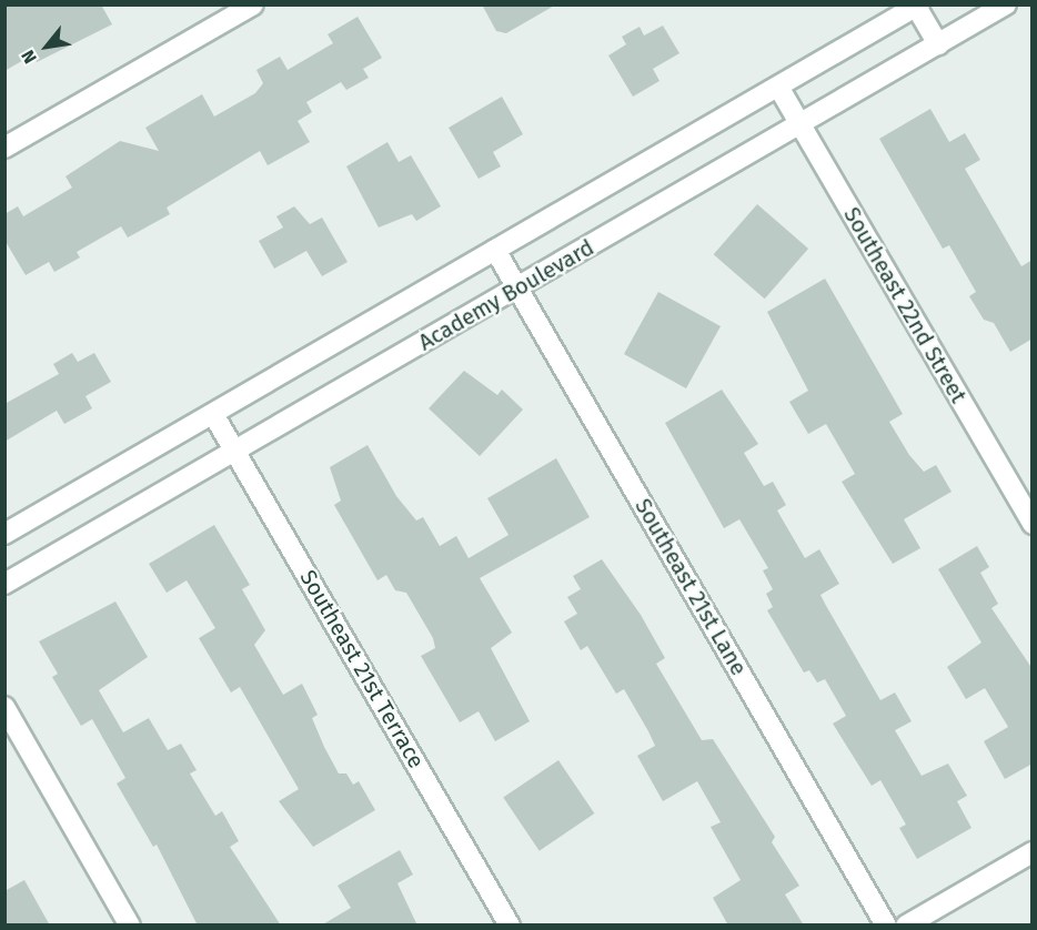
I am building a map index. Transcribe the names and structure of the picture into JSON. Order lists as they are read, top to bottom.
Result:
{
  "streets": {
    "street": [
      "Academy Boulevard",
      "Southeast 22nd Street",
      "Southeast 21st Lane",
      "Southeast 21st Terrace"
    ]
  },
  "crossings": [
    ["Academy Boulevard", "Southeast 22nd Street"],
    ["Academy Boulevard", "Southeast 21st Lane"],
    ["Academy Boulevard", "Southeast 21st Terrace"]
  ],
  "north": "bottom left"
}
